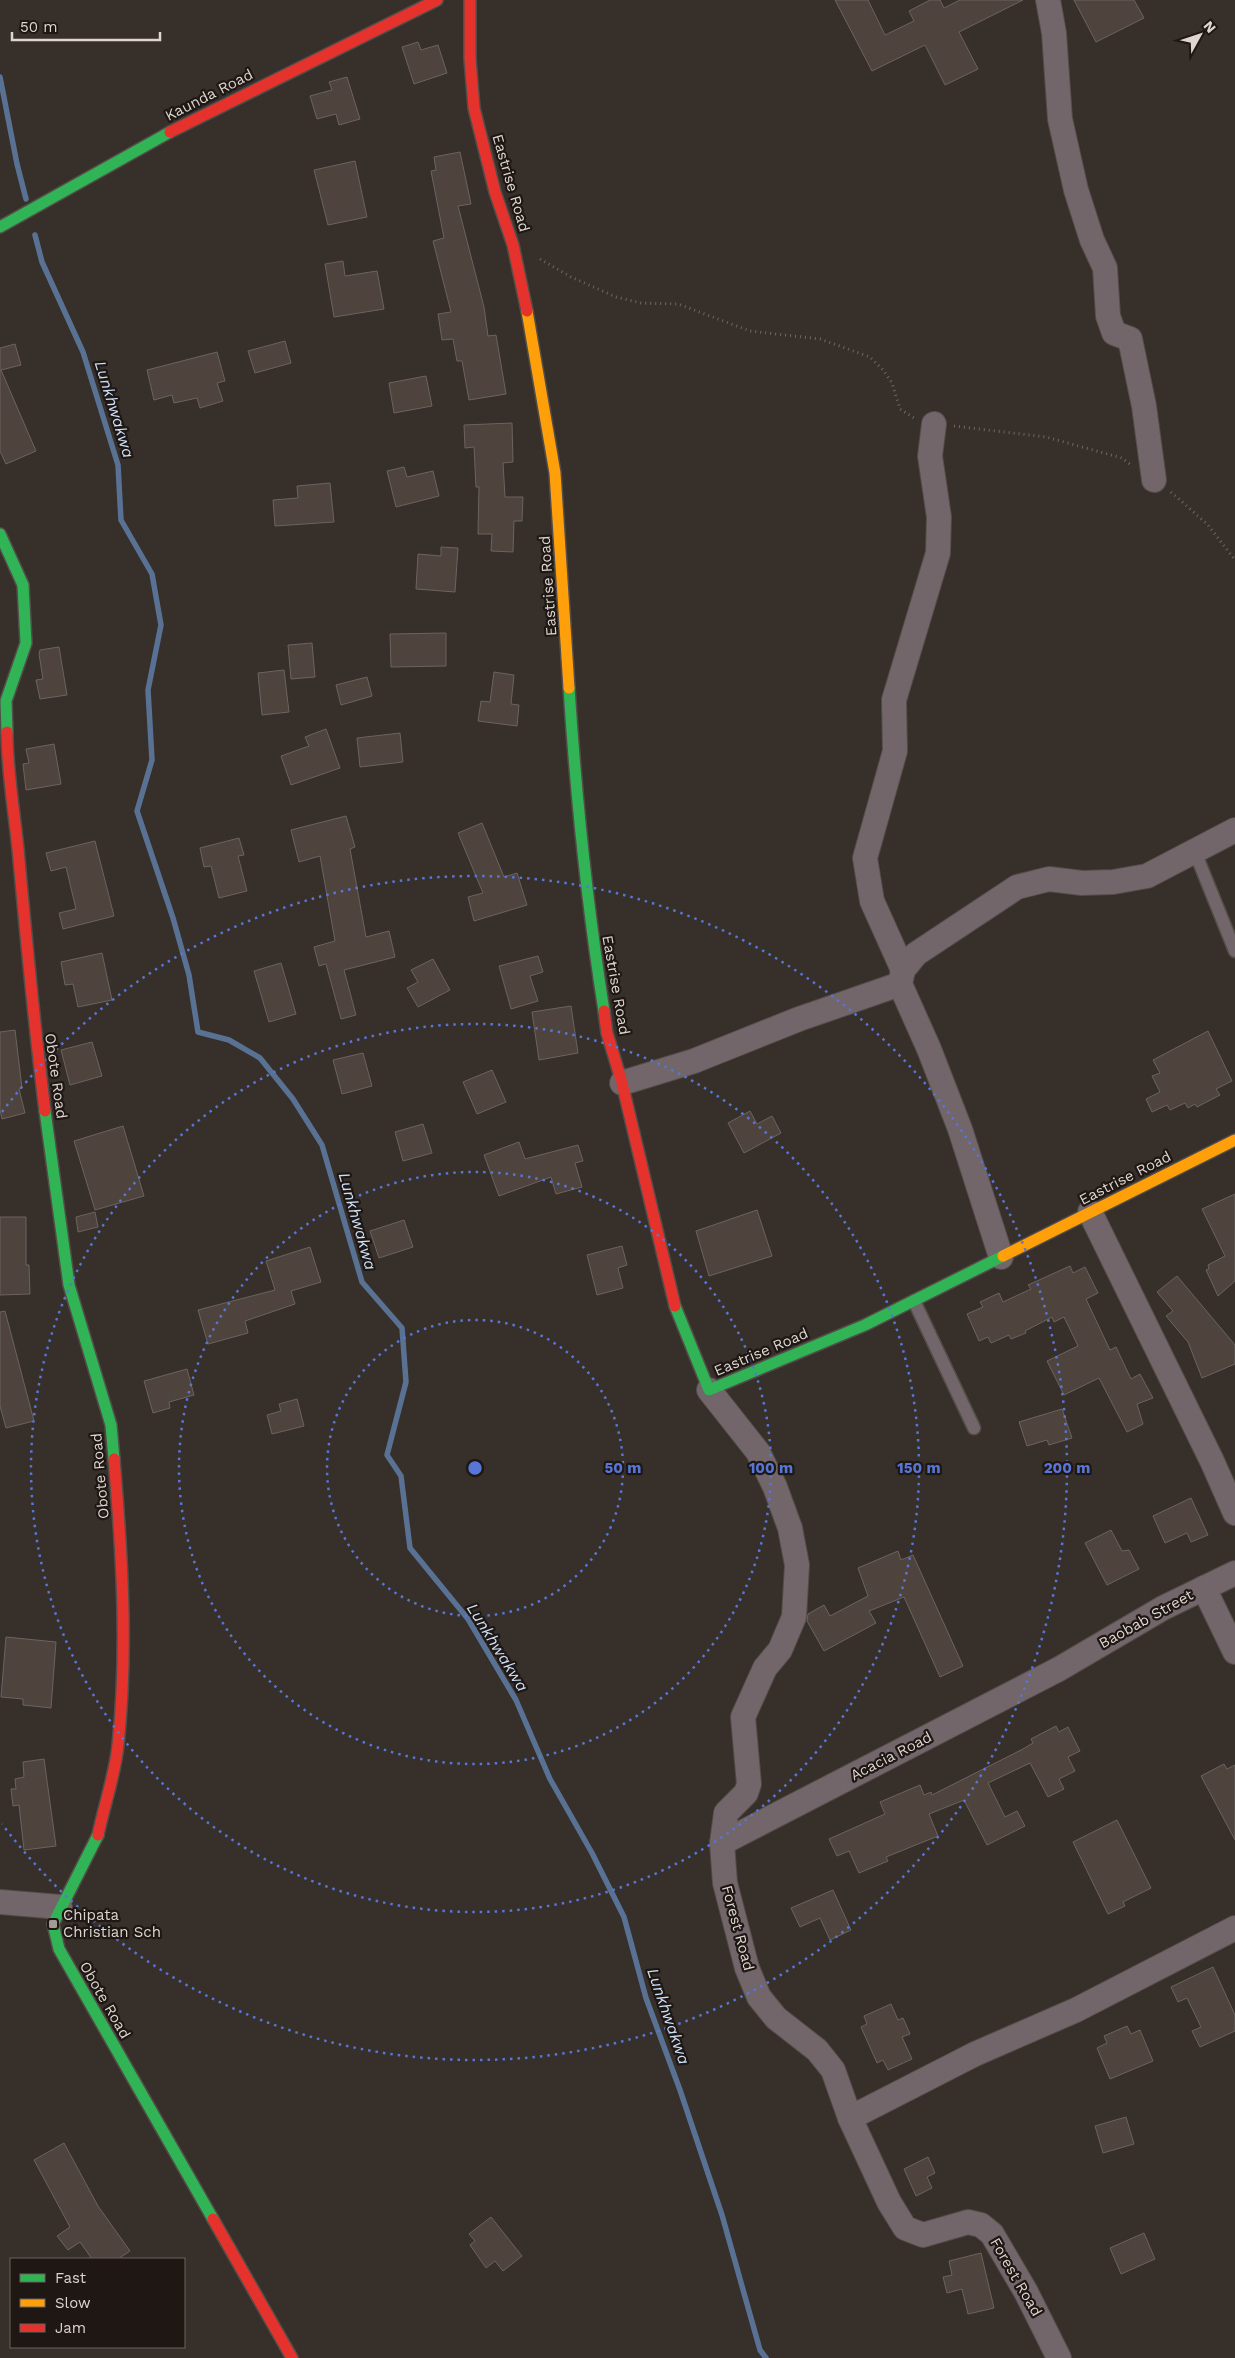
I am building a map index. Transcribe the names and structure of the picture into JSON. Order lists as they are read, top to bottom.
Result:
{
  "streets": {
    "street": [
      "Kaunda Road",
      "Eastrise Road",
      "Obote Road",
      "Baobab Street",
      "Acacia Road",
      "Forest Road"
    ]
  },
  "crossings": [
    ["Eastrise Road", "Forest Road"],
    ["Baobab Street", "Acacia Road"],
    ["Acacia Road", "Forest Road"]
  ],
  "water": ["Lunkhwakwa"],
  "places": {
    "transit": ["Chipata Christian Sch"]
  },
  "legend": ["Fast", "Slow", "Jam"],
  "scale_bar": "50 m",
  "north": "top right",
  "rings": [
    "50 m",
    "100 m",
    "150 m",
    "200 m"
  ]
}
